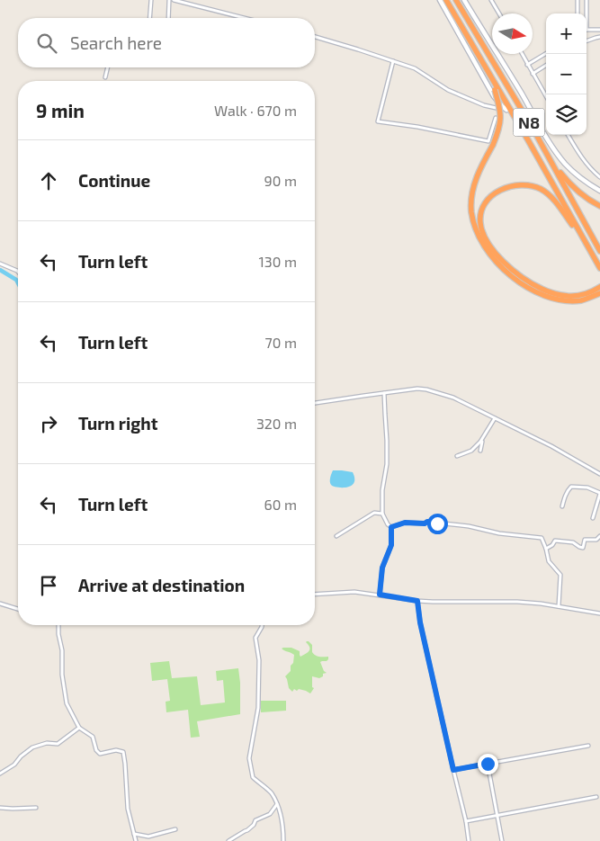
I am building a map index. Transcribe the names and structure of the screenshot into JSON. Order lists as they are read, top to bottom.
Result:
{
  "streets": {
    "highway": ["N8"]
  },
  "north": "right",
  "page": {
    "map_buttons": ["+", "−"],
    "search": "Search here",
    "heading": ["9 min", "Walk · 670 m"],
    "list": [
      ["Continue", "90 m"],
      ["Turn left", "130 m"],
      ["Turn left", "70 m"],
      ["Turn right", "320 m"],
      ["Turn left", "60 m"],
      "Arrive at destination"
    ]
  }
}
